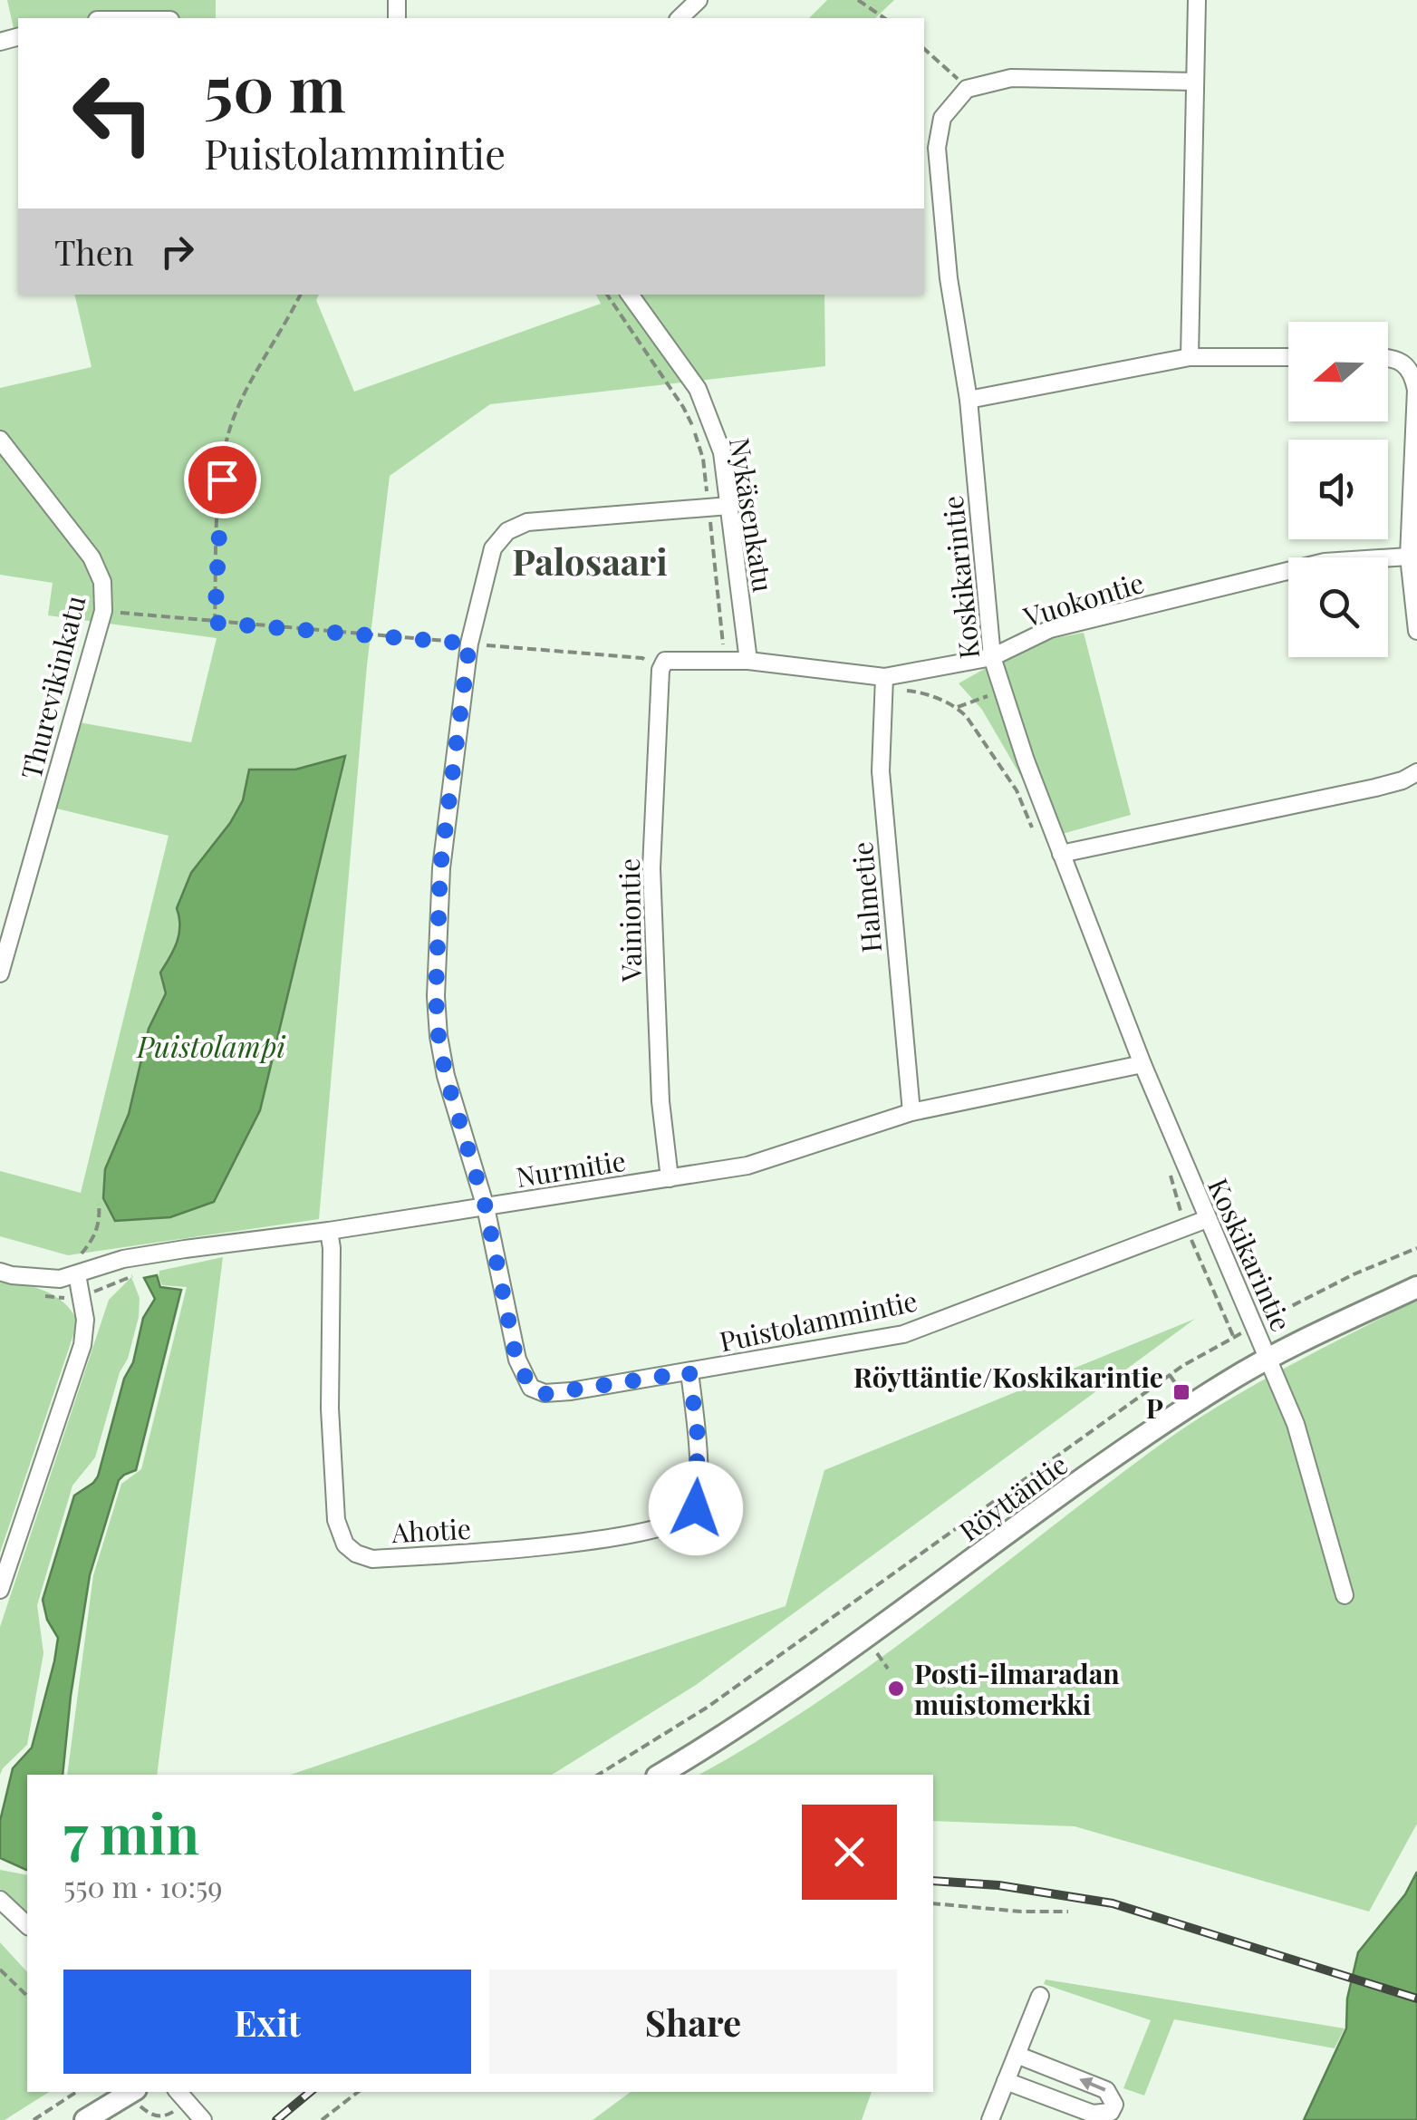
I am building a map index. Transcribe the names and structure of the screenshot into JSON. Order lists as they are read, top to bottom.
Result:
{
  "streets": {
    "street": [
      "Nykäsenkatu",
      "Koskikarintie",
      "Vuokontie",
      "Thurevikinkatu",
      "Halmetie",
      "Vainiontie",
      "Nurmitie",
      "Puistolammintie",
      "Röyttäntie",
      "Ahotie"
    ]
  },
  "crossings": [
    ["Nykäsenkatu", "Vuokontie"],
    ["Nykäsenkatu", "Puistolammintie"],
    ["Koskikarintie", "Vuokontie"],
    ["Koskikarintie", "Nurmitie"],
    ["Koskikarintie", "Puistolammintie"],
    ["Koskikarintie", "Röyttäntie"],
    ["Vuokontie", "Halmetie"],
    ["Vuokontie", "Vainiontie"],
    ["Halmetie", "Nurmitie"],
    ["Vainiontie", "Nurmitie"],
    ["Nurmitie", "Puistolammintie"],
    ["Nurmitie", "Ahotie"],
    ["Puistolammintie", "Ahotie"]
  ],
  "districts": ["Palosaari"],
  "water": ["Puistolampi"],
  "places": {
    "transit": ["Röyttäntie/Koskikarintie P"],
    "other": ["Posti-ilmaradan muistomerkki"]
  },
  "north": "left",
  "page": {
    "turn": ["50 m", "Puistolammintie"],
    "then": "Then",
    "heading": ["7 min", "550 m · 10:59"],
    "buttons": ["Exit", "Share"]
  }
}
